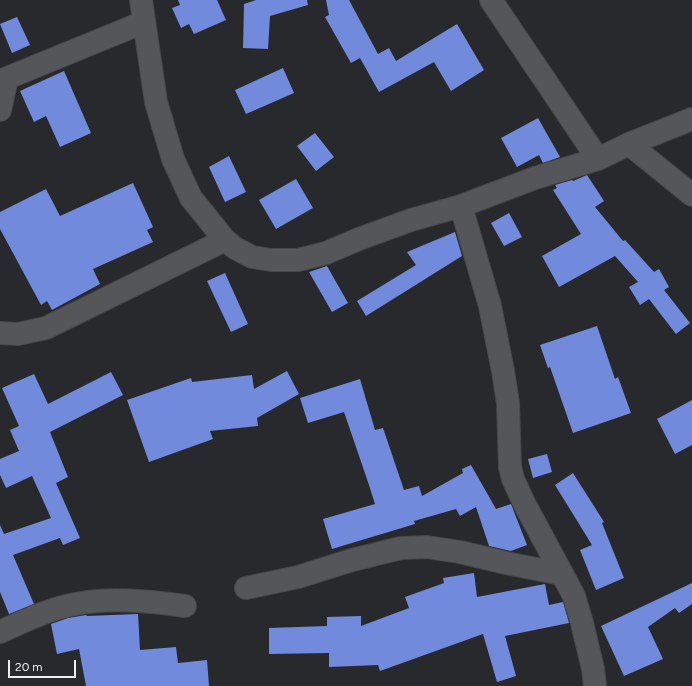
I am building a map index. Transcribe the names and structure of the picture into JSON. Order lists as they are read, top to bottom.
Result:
{
  "scale_bar": "20 m"
}
